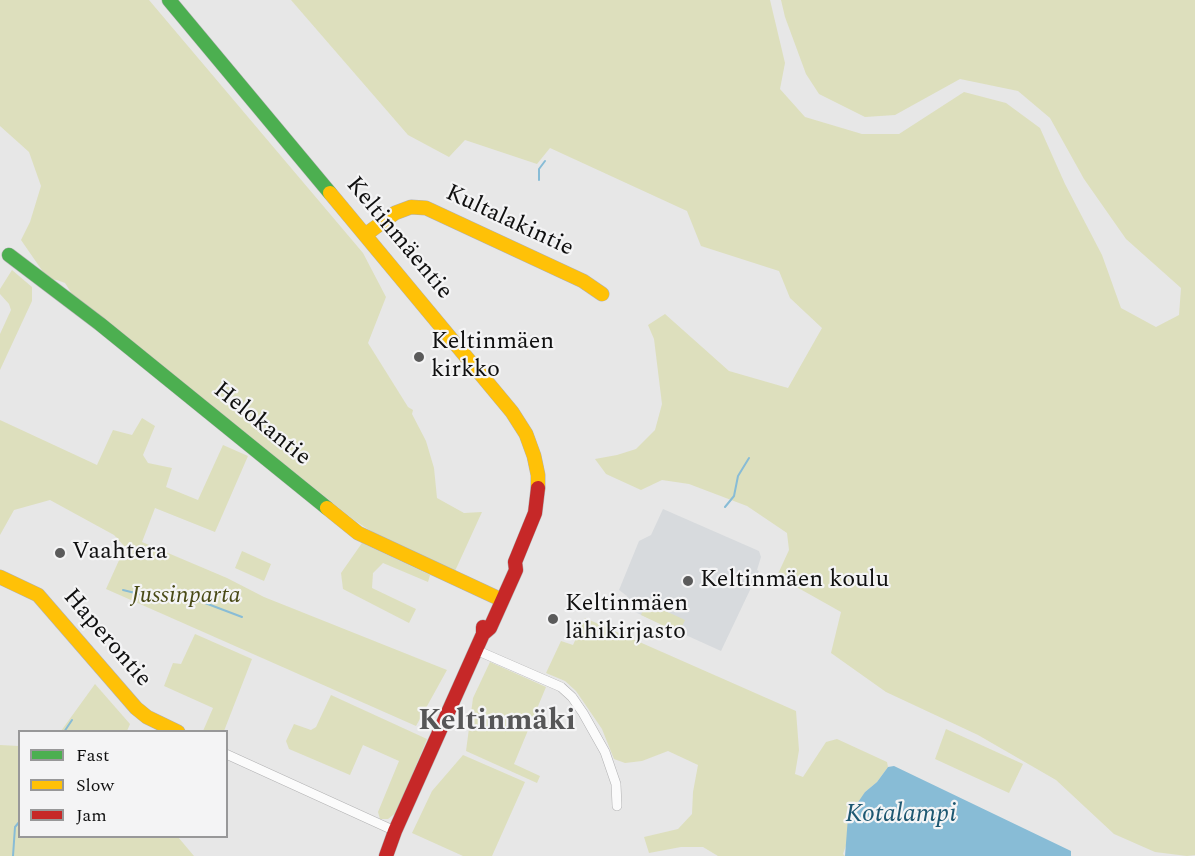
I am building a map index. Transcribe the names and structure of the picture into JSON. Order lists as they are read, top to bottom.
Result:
{
  "streets": {
    "street": [
      "Kultalakintie",
      "Keltinmäentie",
      "Helokantie",
      "Haperontie"
    ]
  },
  "crossings": [
    ["Kultalakintie", "Keltinmäentie"],
    ["Keltinmäentie", "Helokantie"]
  ],
  "districts": ["Keltinmäki"],
  "water": ["Kotalampi"],
  "parks": ["Jussinparta"],
  "places": [
    "Keltinmäen kirkko",
    "Vaahtera",
    "Keltinmäen koulu",
    "Keltinmäen lähikirjasto"
  ],
  "legend": ["Fast", "Slow", "Jam"]
}
